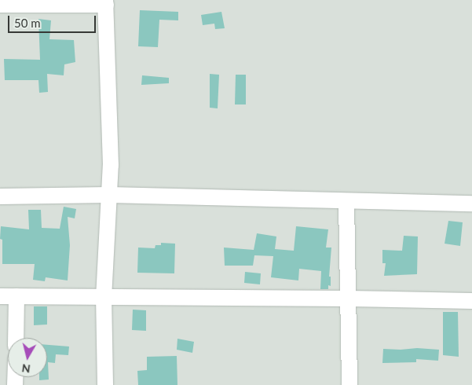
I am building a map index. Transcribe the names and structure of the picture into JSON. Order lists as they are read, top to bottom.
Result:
{
  "scale_bar": "50 m",
  "north": "bottom"
}
